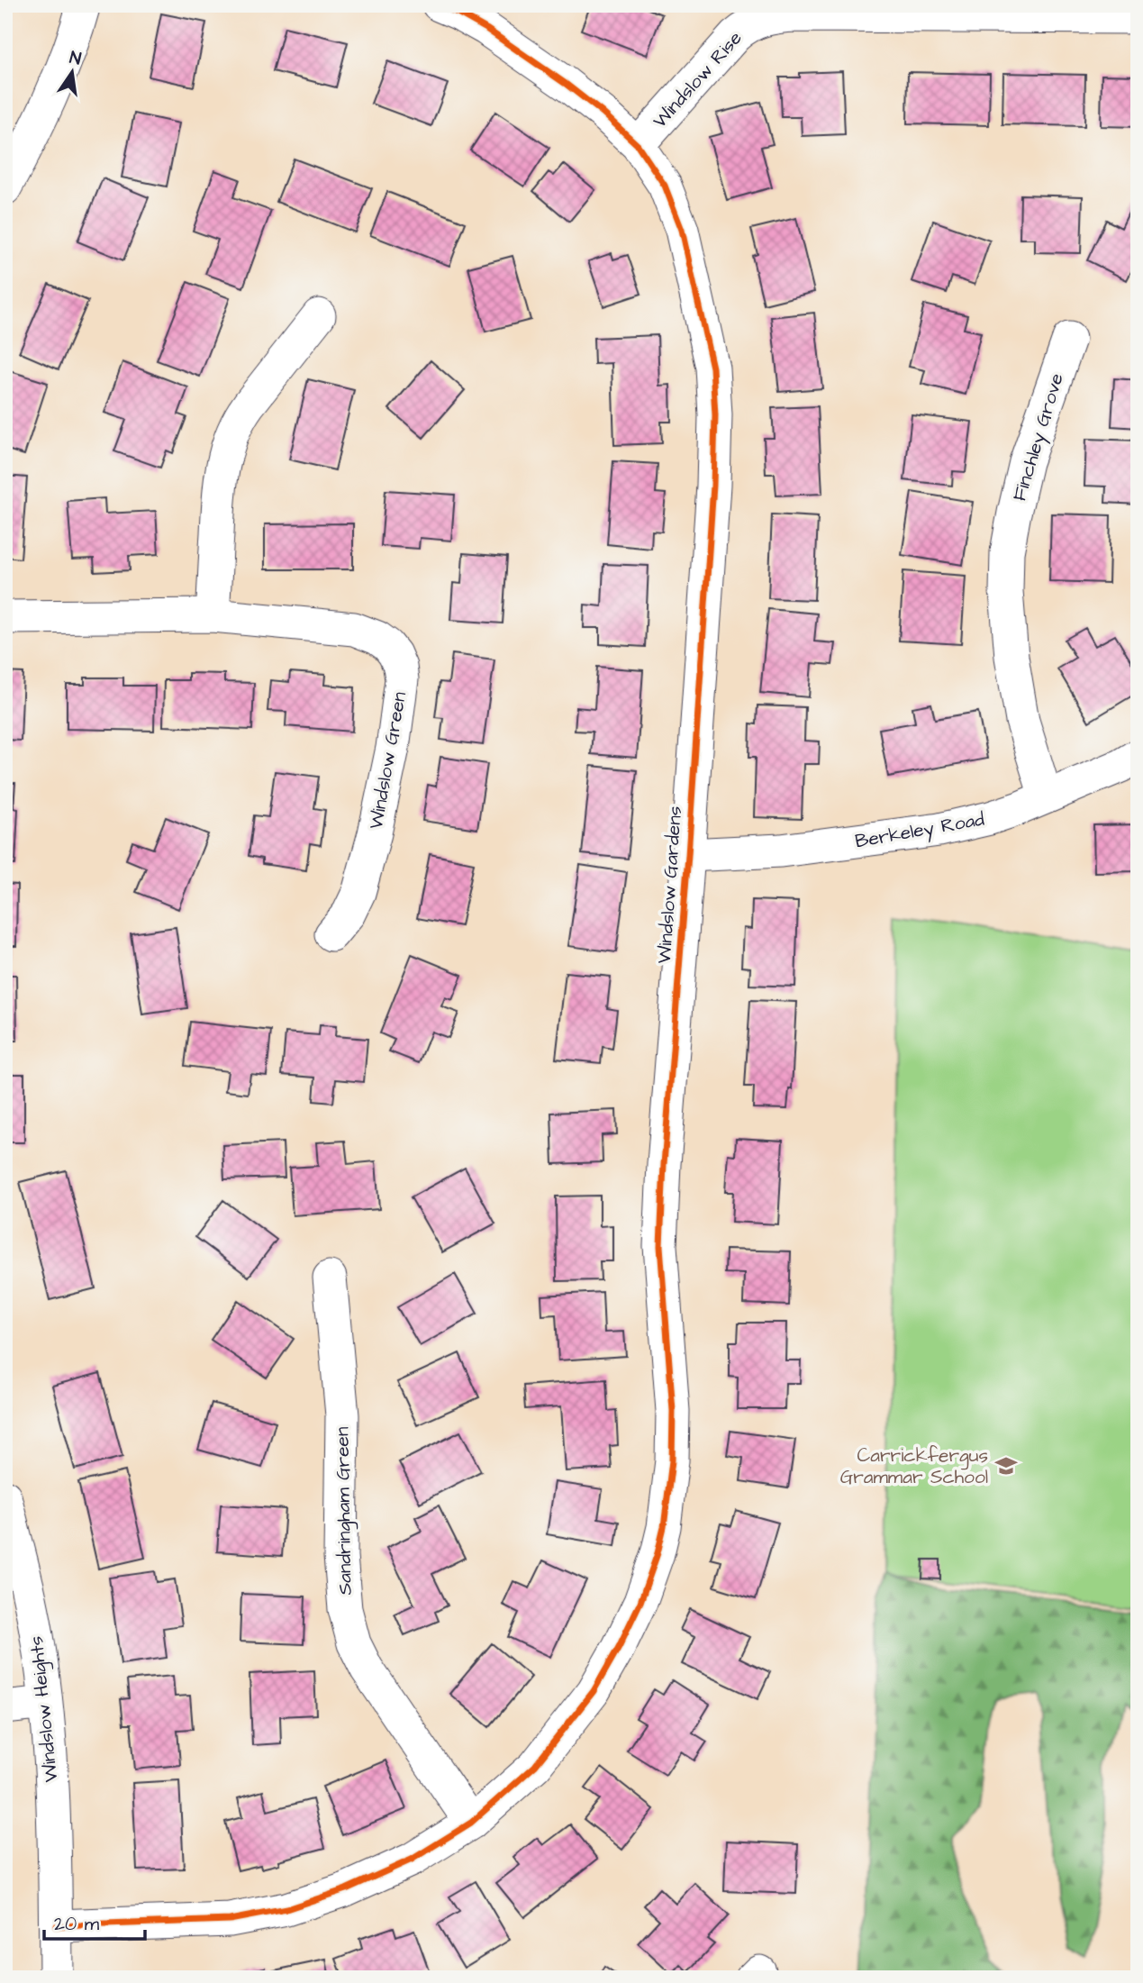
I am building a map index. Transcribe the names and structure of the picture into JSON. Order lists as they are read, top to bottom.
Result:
{
  "streets": {
    "street": [
      "Windslow Rise",
      "Finchley Grove",
      "Windslow Green",
      "Berkeley Road",
      "Windslow Gardens",
      "Sandringham Green",
      "Windslow Heights"
    ]
  },
  "crossings": [
    ["Windslow Rise", "Windslow Gardens"],
    ["Finchley Grove", "Berkeley Road"],
    ["Berkeley Road", "Windslow Gardens"],
    ["Windslow Gardens", "Sandringham Green"],
    ["Windslow Gardens", "Windslow Heights"]
  ],
  "places": {
    "school or university": ["Carrickfergus Grammar School"]
  },
  "scale_bar": "20 m",
  "north": "top"
}
